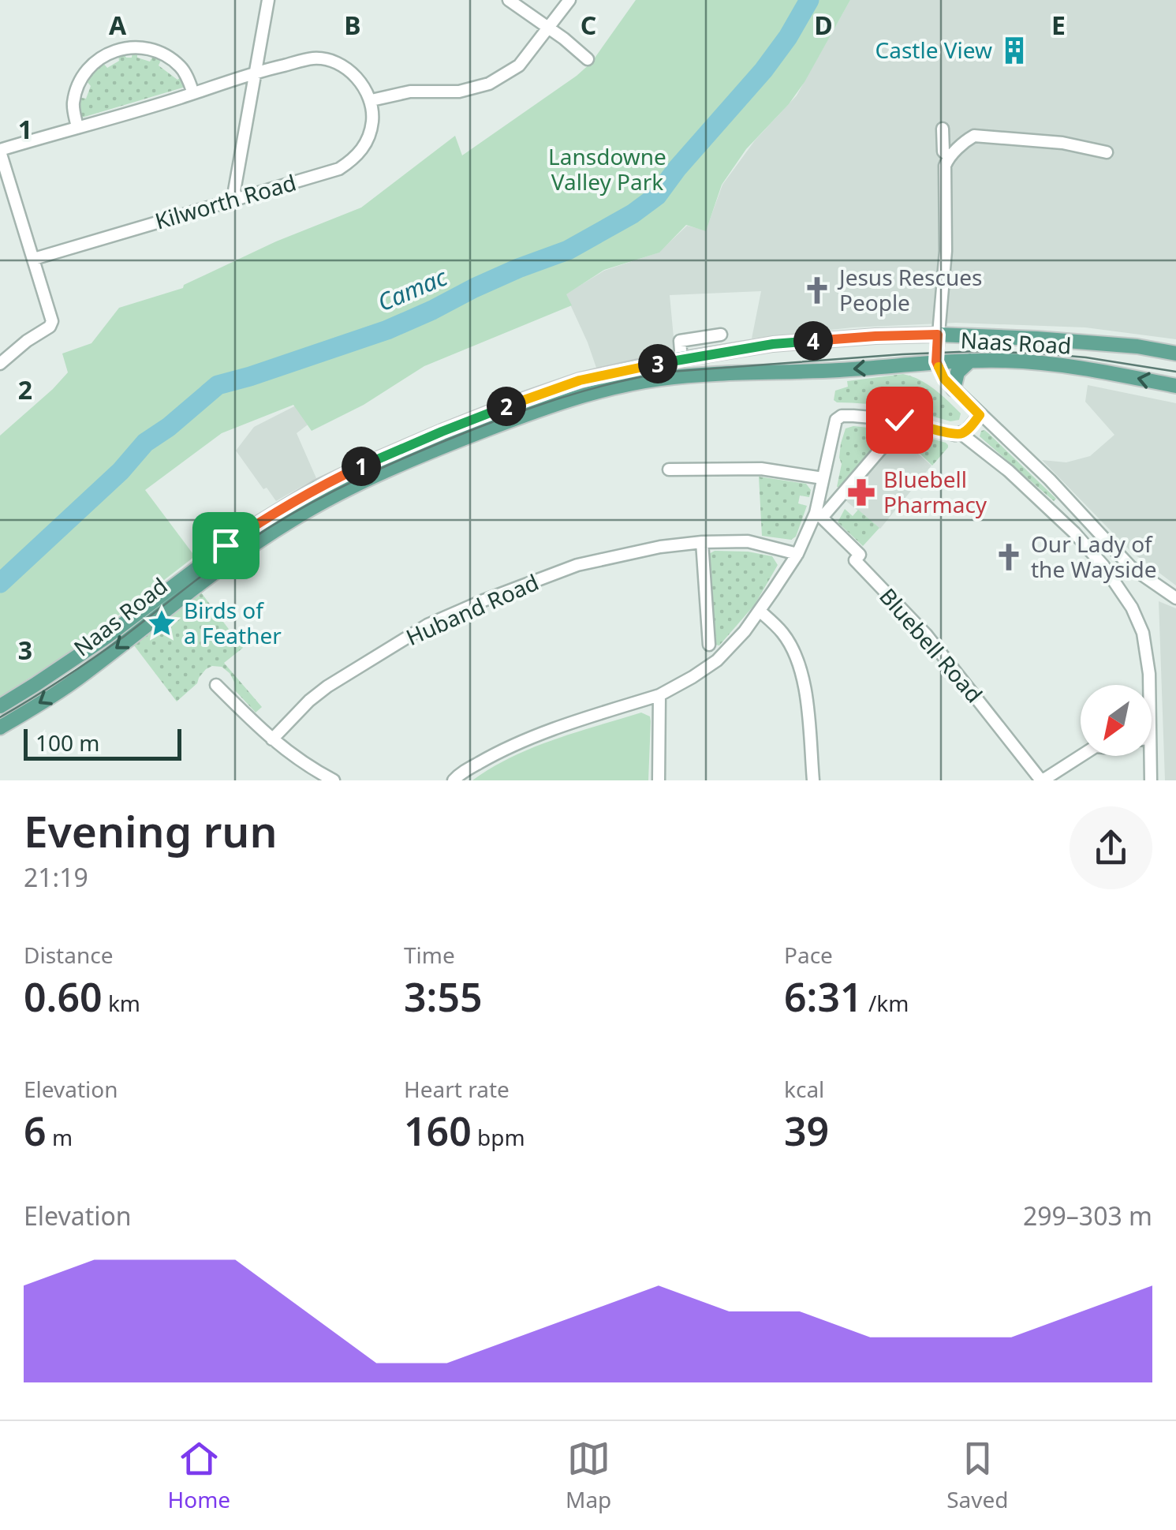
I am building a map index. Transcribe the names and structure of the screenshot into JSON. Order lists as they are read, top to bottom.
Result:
{
  "streets": {
    "main road": ["Naas Road"],
    "street": ["Kilworth Road", "Huband Road", "Bluebell Road"]
  },
  "water": ["Camac"],
  "parks": ["Lansdowne Valley Park"],
  "places": {
    "building": ["Castle View"],
    "church": ["Jesus Rescues People", "Our Lady of the Wayside"],
    "pharmacy": ["Bluebell Pharmacy"],
    "place": ["Birds of a Feather"]
  },
  "scale_bar": "100 m",
  "north": "bottom left",
  "page": {
    "pins": [
      "4",
      "3",
      "2",
      "1"
    ],
    "scale": "100 m",
    "heading": ["Evening run", "21:19"],
    "stats": [
      ["Distance", "0.60 km"],
      ["Time", "3:55"],
      ["Pace", "6:31 /km"],
      ["Elevation", "6 m"],
      ["Heart rate", "160 bpm"],
      ["kcal", "39"]
    ],
    "chart": ["Elevation", "299–303 m"],
    "tabs": ["Home", "Map", "Saved"]
  },
  "grid": {
    "columns": [
      "A",
      "B",
      "C",
      "D",
      "E"
    ],
    "rows": ["1", "2", "3"]
  }
}
